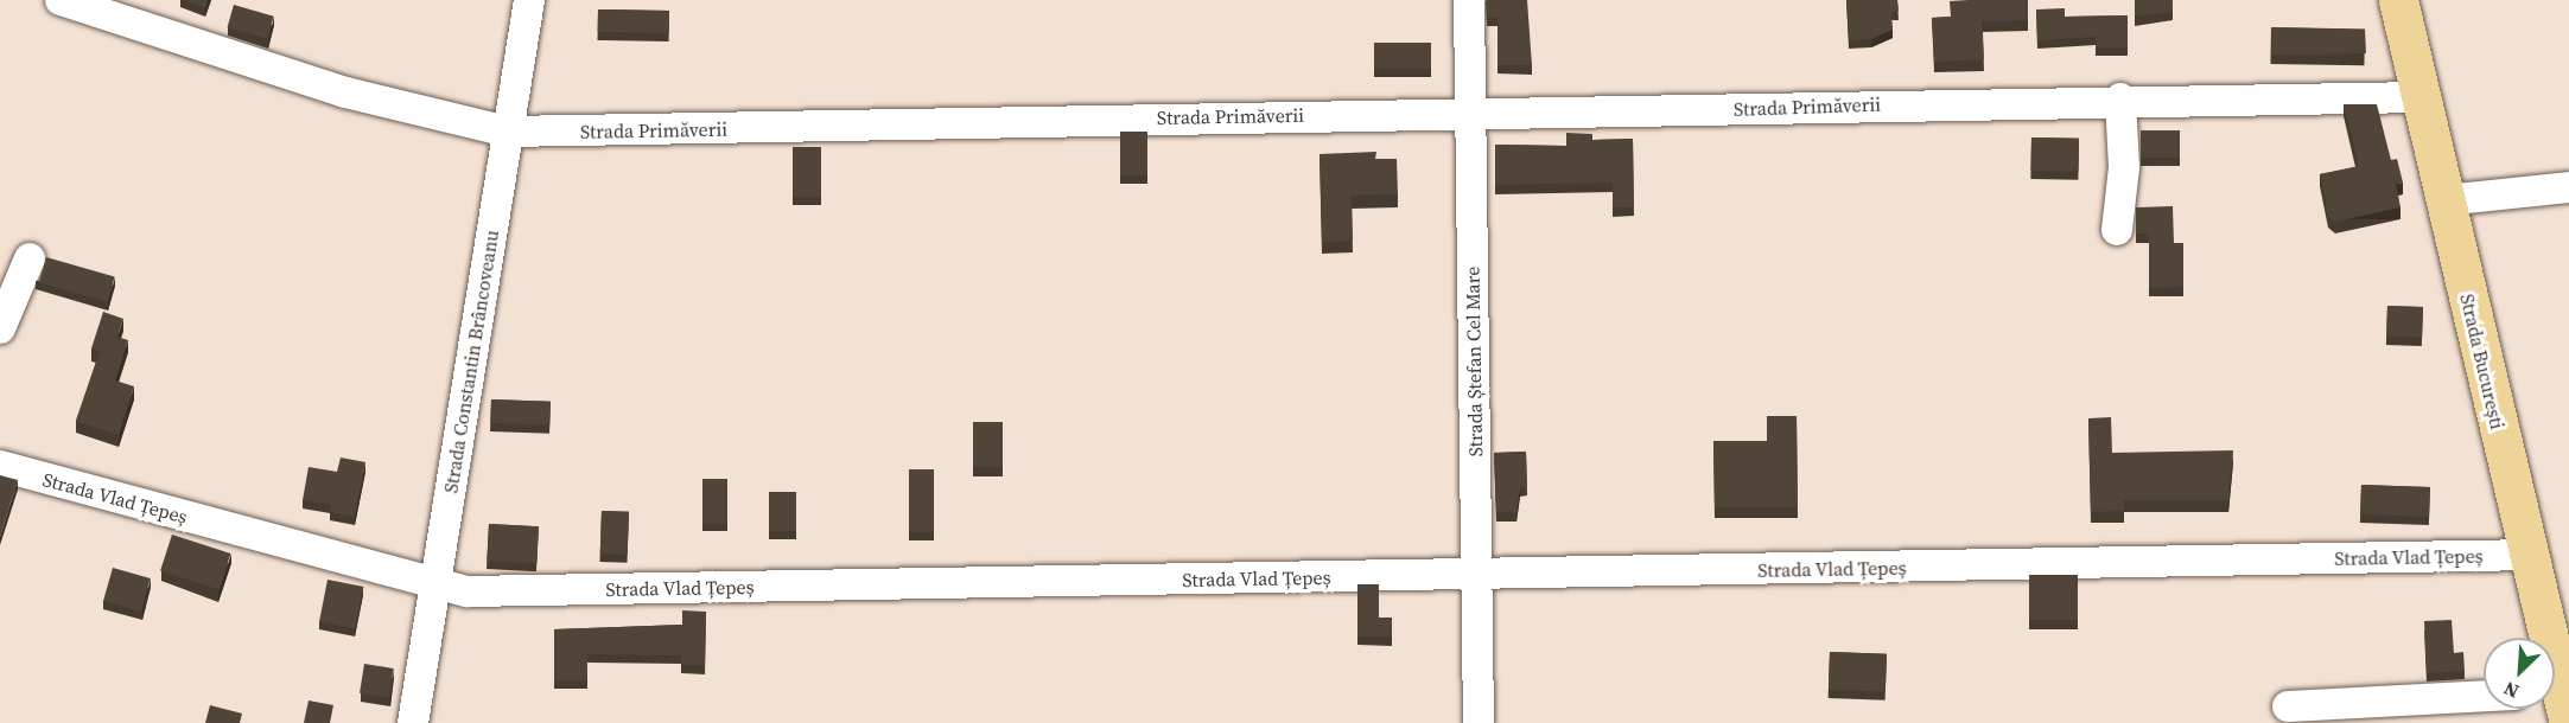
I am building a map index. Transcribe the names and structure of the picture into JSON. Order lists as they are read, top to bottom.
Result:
{
  "streets": {
    "main road": ["Strada București"],
    "street": [
      "Strada Primăverii",
      "Strada Constantin Brâncoveanu",
      "Strada Ștefan Cel Mare",
      "Strada Vlad Țepeș"
    ]
  },
  "crossings": [
    ["Strada Primăverii", "Strada Constantin Brâncoveanu"],
    ["Strada Primăverii", "Strada Ștefan Cel Mare"],
    ["Strada Primăverii", "Strada București"],
    ["Strada Constantin Brâncoveanu", "Strada Vlad Țepeș"],
    ["Strada Ștefan Cel Mare", "Strada Vlad Țepeș"],
    ["Strada București", "Strada Vlad Țepeș"]
  ],
  "north": "bottom left"
}
